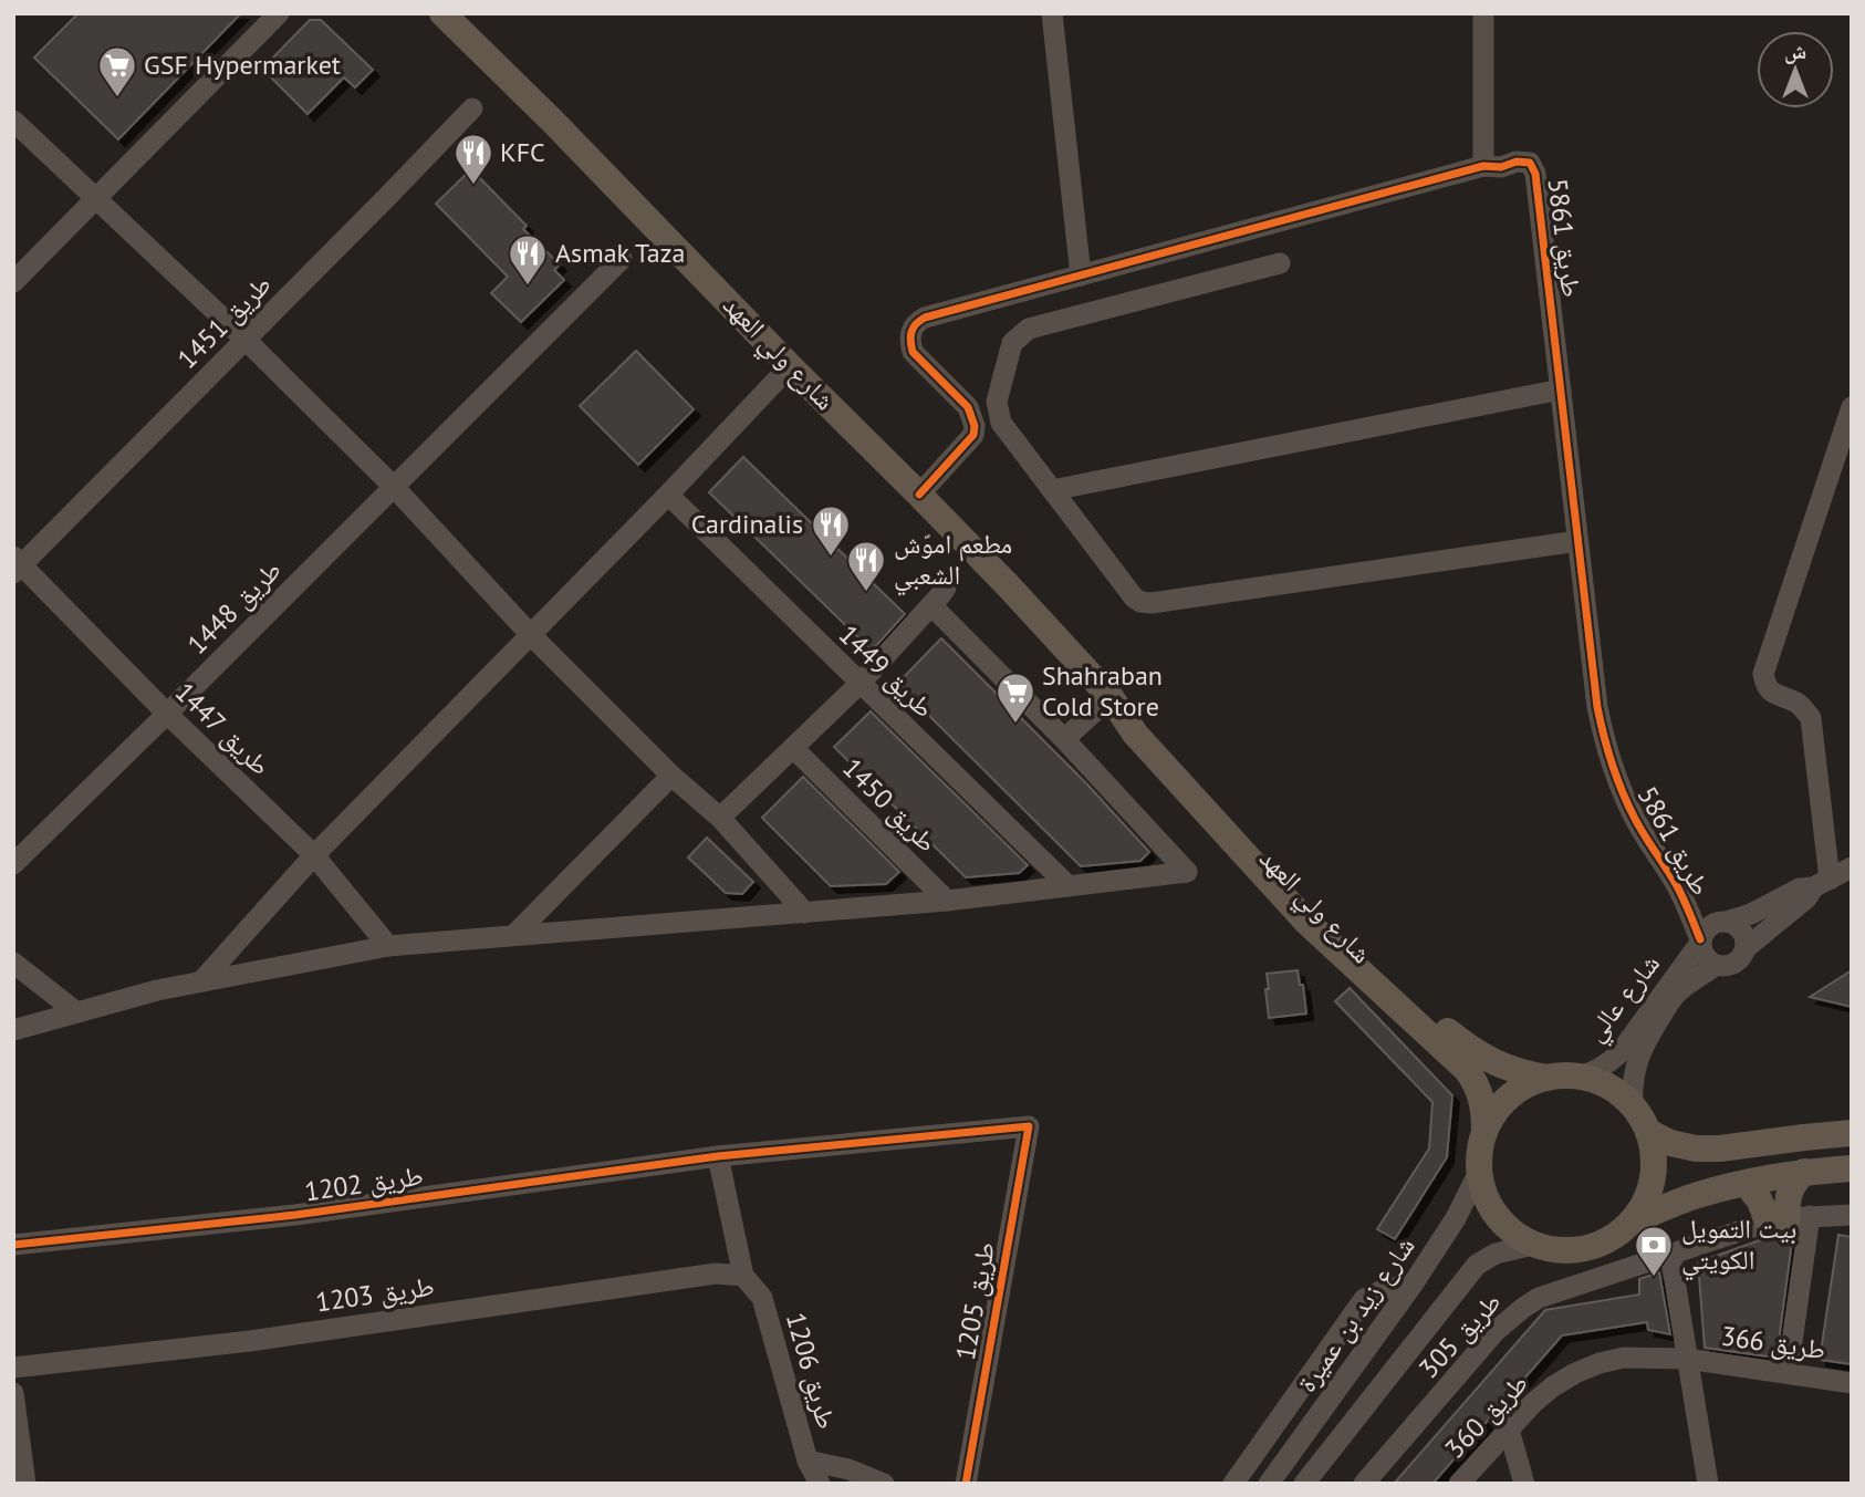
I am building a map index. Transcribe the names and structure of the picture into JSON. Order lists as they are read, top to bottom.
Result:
{
  "streets": {
    "main road": ["شارع ولي العهد"],
    "street": [
      "طريق 5861",
      "طريق 1451",
      "طريق 1448",
      "طريق 1449",
      "طريق 1447",
      "طريق 1450",
      "شارع عالي",
      "طريق 1202",
      "طريق 1203",
      "طريق 1205",
      "شارع زيد بن عميرة",
      "طريق 305",
      "طريق 366",
      "طريق 1206",
      "طريق 360"
    ]
  },
  "crossings": [
    ["طريق 5861", "شارع ولي العهد"],
    ["طريق 5861", "شارع عالي"],
    ["طريق 1451", "طريق 1447"],
    ["شارع ولي العهد", "شارع عالي"],
    ["شارع ولي العهد", "شارع زيد بن عميرة"],
    ["طريق 1448", "طريق 1447"],
    ["شارع عالي", "شارع زيد بن عميرة"],
    ["طريق 1202", "طريق 1205"],
    ["طريق 1203", "طريق 1206"],
    ["طريق 366", "طريق 360"]
  ],
  "places": {
    "supermarket": ["GSF Hypermarket", "Shahraban Cold Store"],
    "restaurant": [
      "KFC",
      "Asmak Taza",
      "Cardinalis",
      "مطعم اموّش الشعبي"
    ],
    "bank": ["بيت التمويل الكويتي"]
  },
  "north": "top"
}
